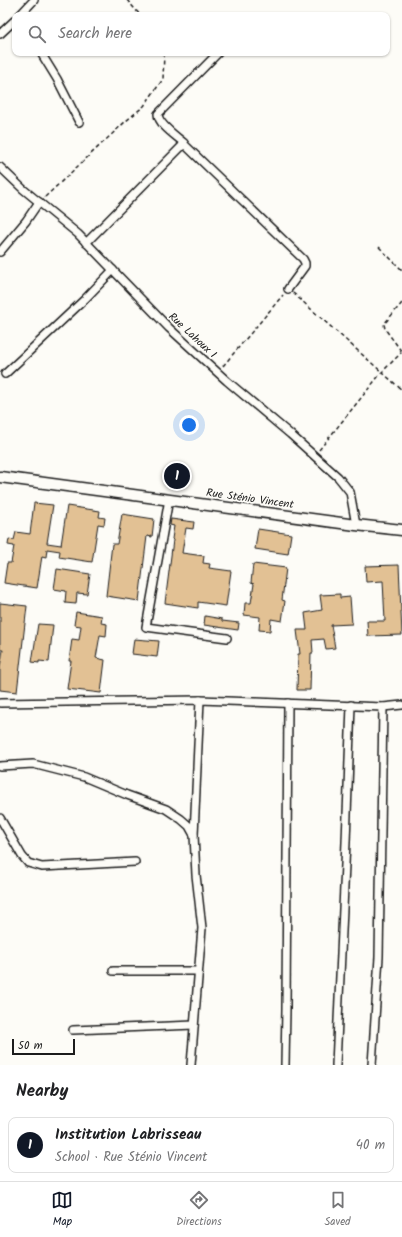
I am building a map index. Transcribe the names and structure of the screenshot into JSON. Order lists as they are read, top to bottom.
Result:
{
  "streets": {
    "main road": ["Rue Sténio Vincent"],
    "street": ["Rue Lahoux I"]
  },
  "crossings": [
    ["Rue Lahoux I", "Rue Sténio Vincent"]
  ],
  "scale_bar": "50 m",
  "page": {
    "search": "Search here",
    "pins": "1",
    "scale": "50 m",
    "heading": "Nearby",
    "list": [
      {
        "mark": "1",
        "name": "Institution Labrisseau",
        "note": "School · Rue Sténio Vincent",
        "value": "40 m"
      }
    ],
    "nav": ["Map", "Directions", "Saved"]
  }
}
